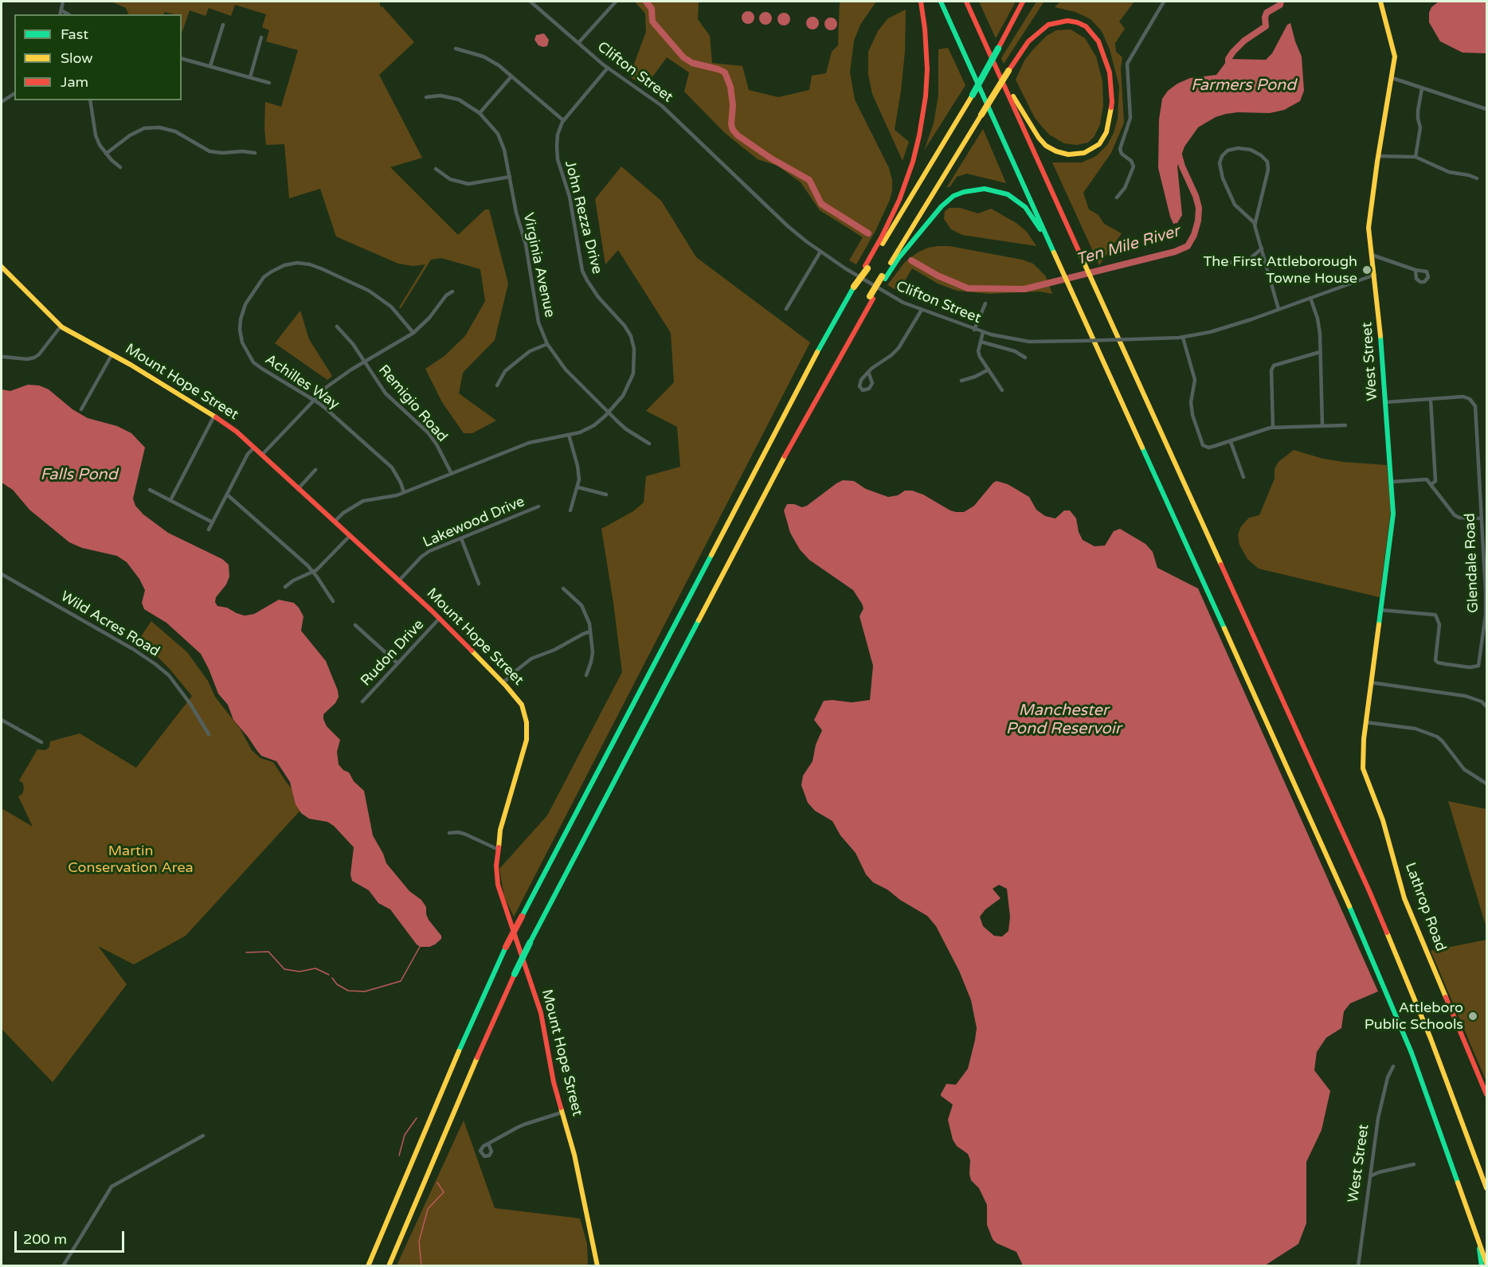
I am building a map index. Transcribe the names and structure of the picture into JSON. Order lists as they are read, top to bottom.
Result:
{
  "streets": {
    "main road": ["West Street", "Mount Hope Street", "Lathrop Road"],
    "street": [
      "Clifton Street",
      "John Rezza Drive",
      "Virginia Avenue",
      "Achilles Way",
      "Remigio Road",
      "Lakewood Drive",
      "Glendale Road",
      "Wild Acres Road",
      "Rudon Drive"
    ]
  },
  "crossings": [
    ["Clifton Street", "John Rezza Drive"],
    ["Clifton Street", "West Street"],
    ["John Rezza Drive", "Virginia Avenue"],
    ["John Rezza Drive", "Mount Hope Street"],
    ["John Rezza Drive", "Achilles Way"],
    ["John Rezza Drive", "Remigio Road"],
    ["West Street", "Glendale Road"],
    ["West Street", "Lathrop Road"],
    ["Mount Hope Street", "Lakewood Drive"],
    ["Mount Hope Street", "Rudon Drive"]
  ],
  "water": [
    "Farmers Pond",
    "Ten Mile River",
    "Falls Pond",
    "Manchester Pond Reservoir"
  ],
  "parks": ["Martin Conservation Area"],
  "places": ["The First Attleborough Towne House", "Attleboro Public Schools"],
  "legend": ["Fast", "Slow", "Jam"],
  "scale_bar": "200 m"
}
